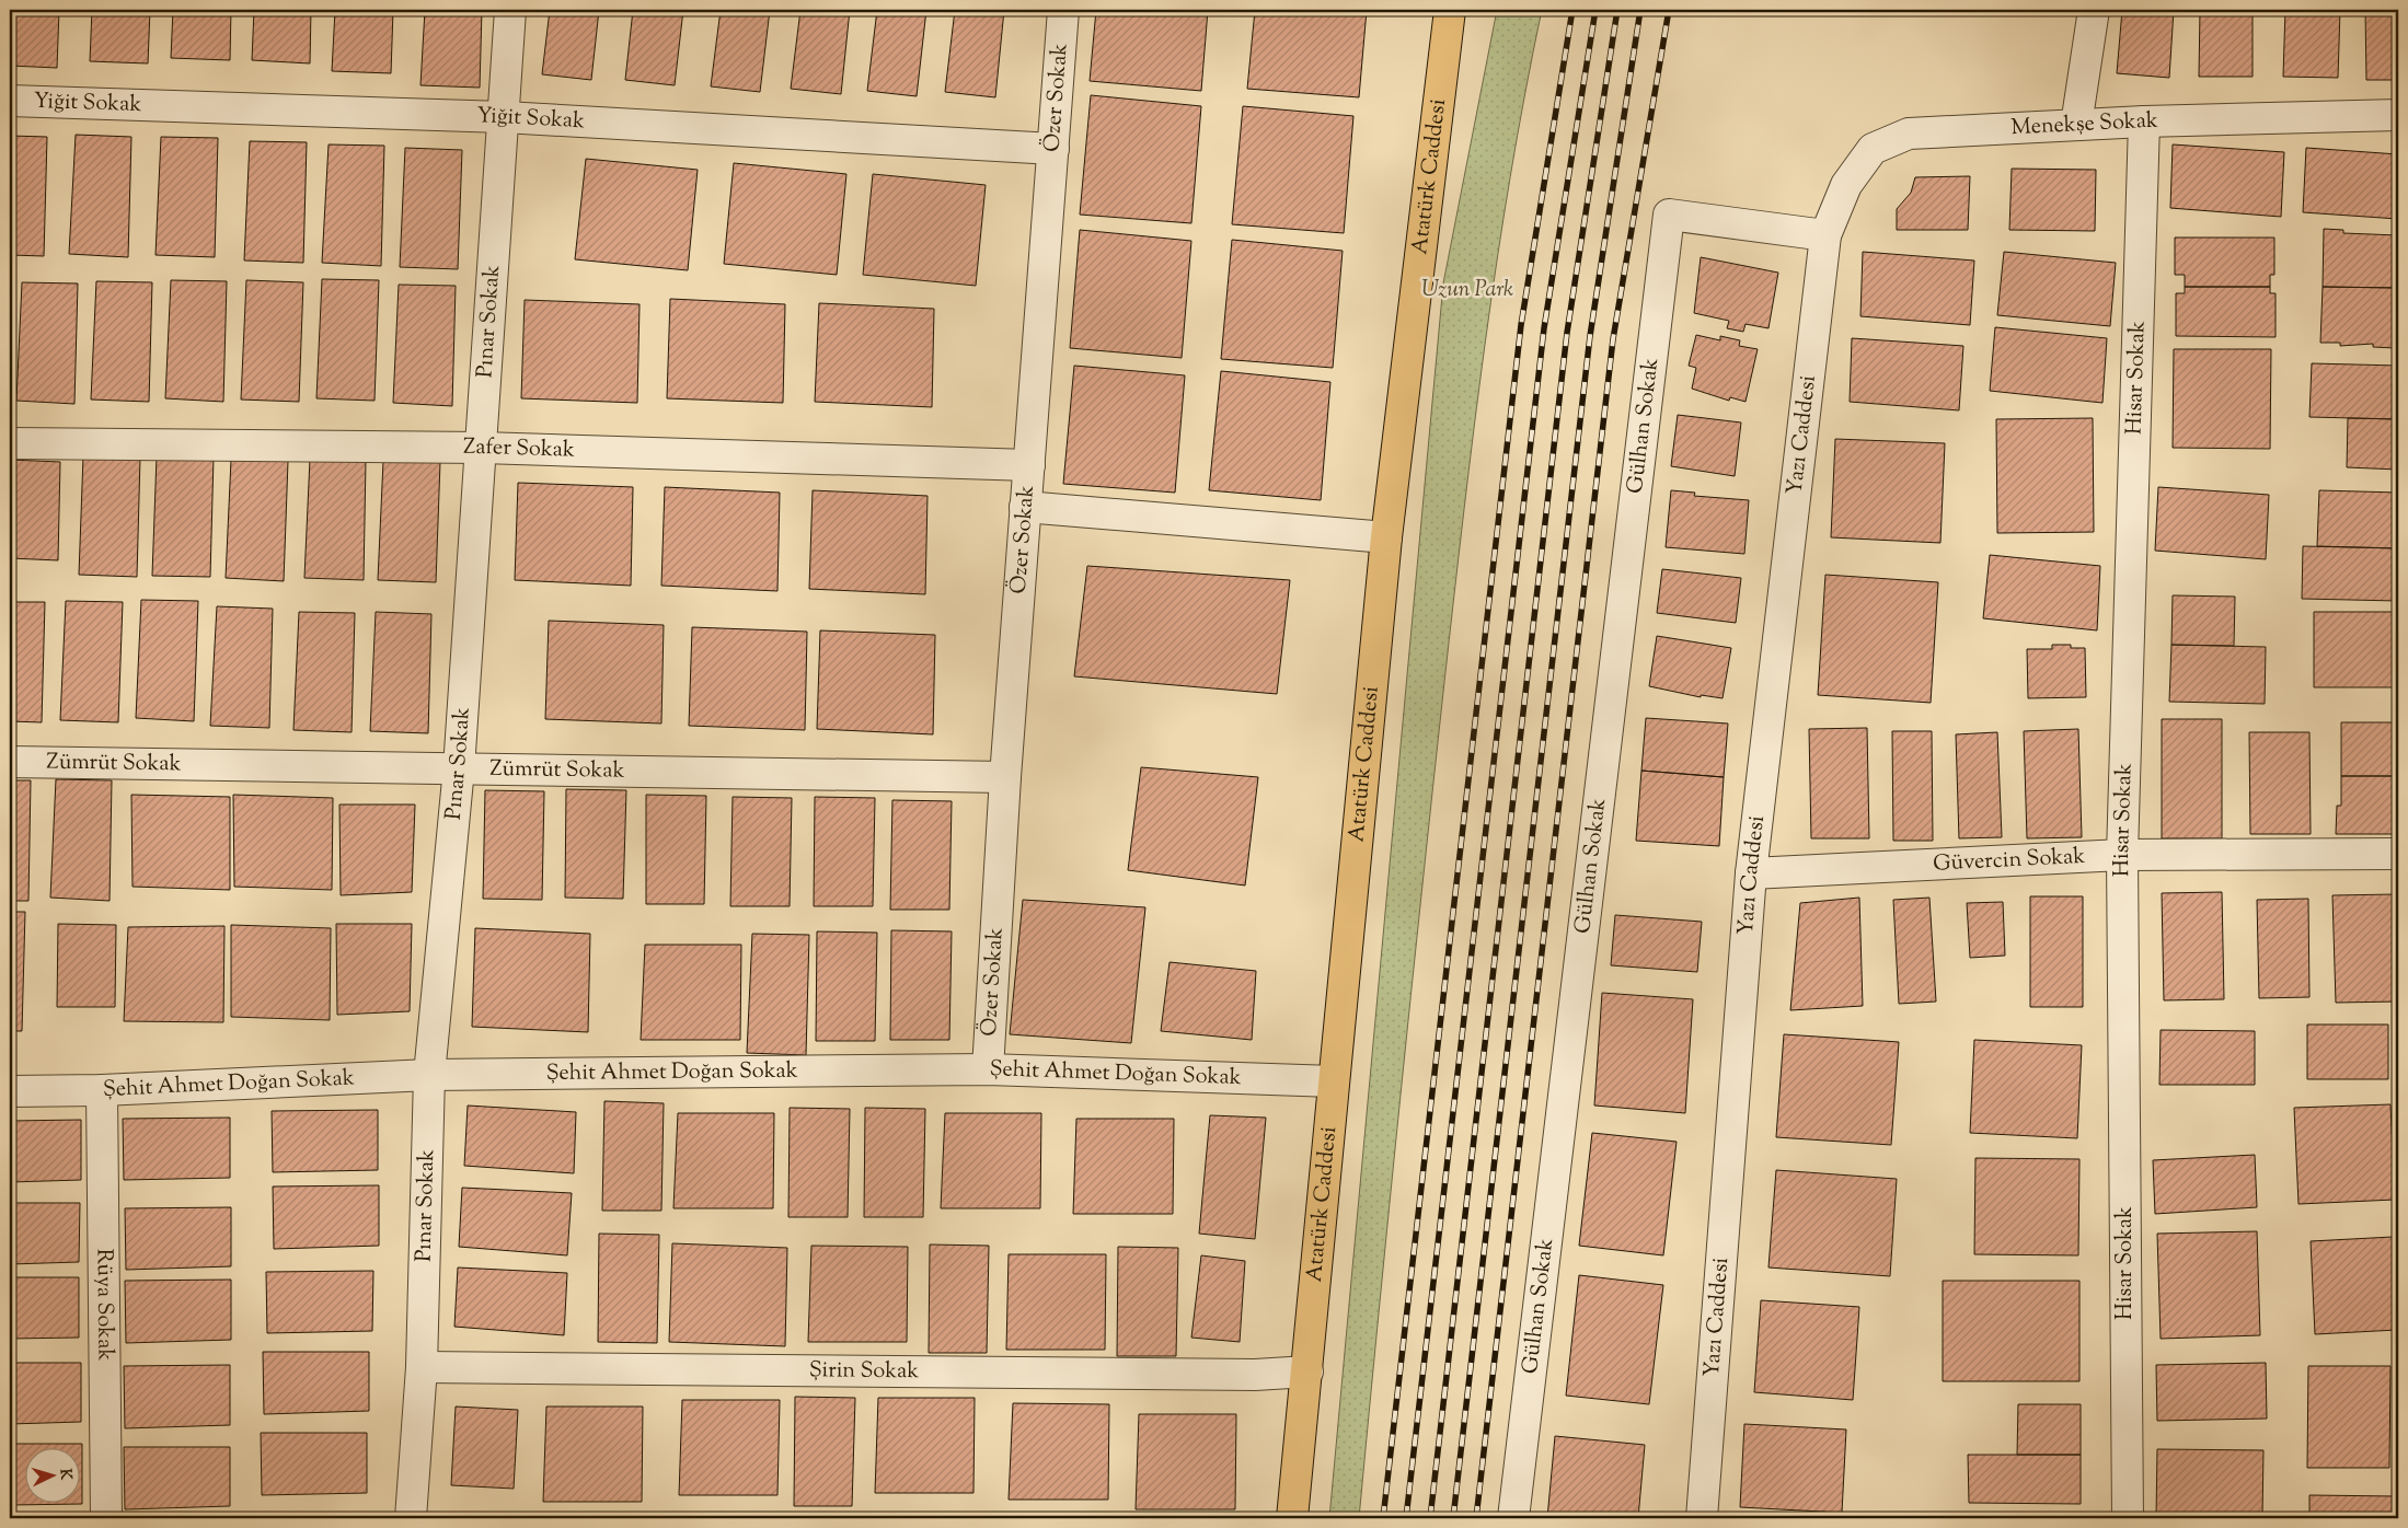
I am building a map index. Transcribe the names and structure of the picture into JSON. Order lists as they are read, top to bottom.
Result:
{
  "streets": {
    "main road": ["Atatürk Caddesi"],
    "street": [
      "Özer Sokak",
      "Yiğit Sokak",
      "Menekşe Sokak",
      "Pınar Sokak",
      "Hisar Sokak",
      "Gülhan Sokak",
      "Yazı Caddesi",
      "Zafer Sokak",
      "Zümrüt Sokak",
      "Güvercin Sokak",
      "Şehit Ahmet Doğan Sokak",
      "Rüya Sokak",
      "Şirin Sokak"
    ]
  },
  "crossings": [
    ["Özer Sokak", "Yiğit Sokak"],
    ["Özer Sokak", "Zafer Sokak"],
    ["Özer Sokak", "Zümrüt Sokak"],
    ["Özer Sokak", "Şehit Ahmet Doğan Sokak"],
    ["Yiğit Sokak", "Pınar Sokak"],
    ["Menekşe Sokak", "Hisar Sokak"],
    ["Menekşe Sokak", "Gülhan Sokak"],
    ["Menekşe Sokak", "Yazı Caddesi"],
    ["Atatürk Caddesi", "Şehit Ahmet Doğan Sokak"],
    ["Atatürk Caddesi", "Şirin Sokak"],
    ["Pınar Sokak", "Zafer Sokak"],
    ["Pınar Sokak", "Zümrüt Sokak"],
    ["Pınar Sokak", "Şehit Ahmet Doğan Sokak"],
    ["Pınar Sokak", "Şirin Sokak"],
    ["Hisar Sokak", "Güvercin Sokak"],
    ["Gülhan Sokak", "Yazı Caddesi"],
    ["Yazı Caddesi", "Güvercin Sokak"],
    ["Şehit Ahmet Doğan Sokak", "Rüya Sokak"]
  ],
  "parks": ["Uzun Park"],
  "north": "right"
}
